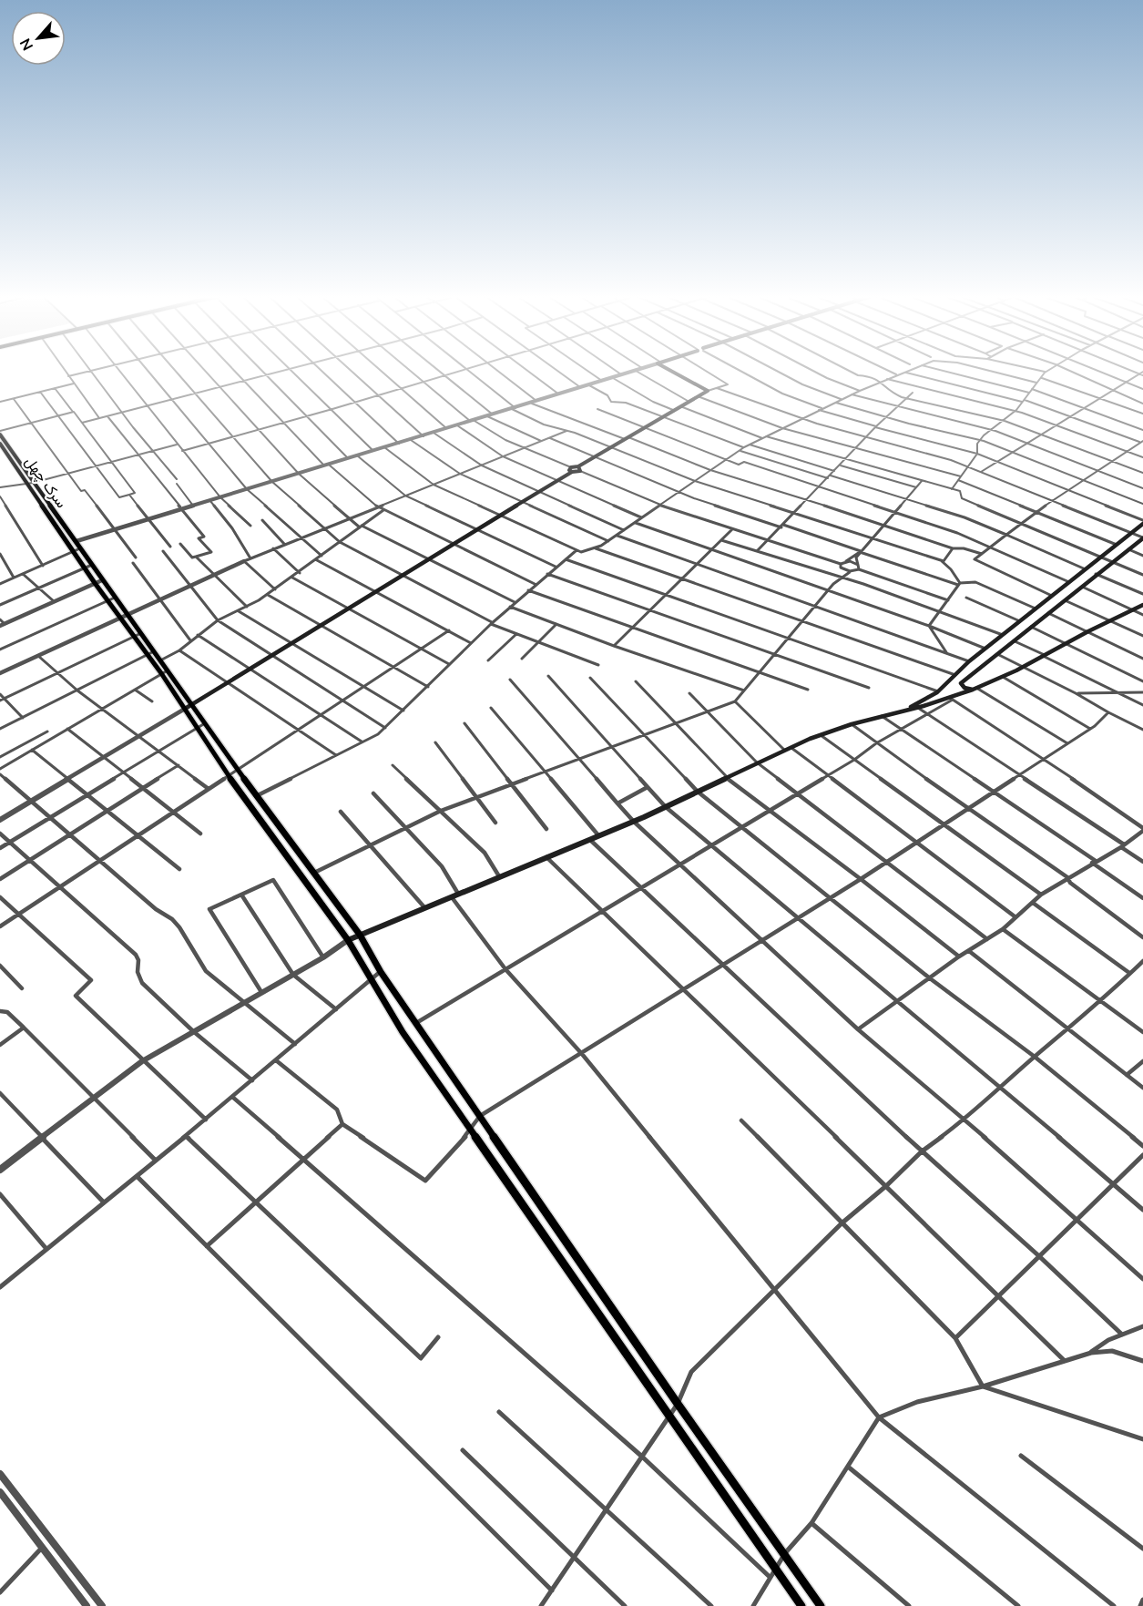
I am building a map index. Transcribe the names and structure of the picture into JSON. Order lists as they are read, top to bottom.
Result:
{
  "streets": {
    "main road": ["سرک چهل"]
  },
  "north": "bottom left"
}
